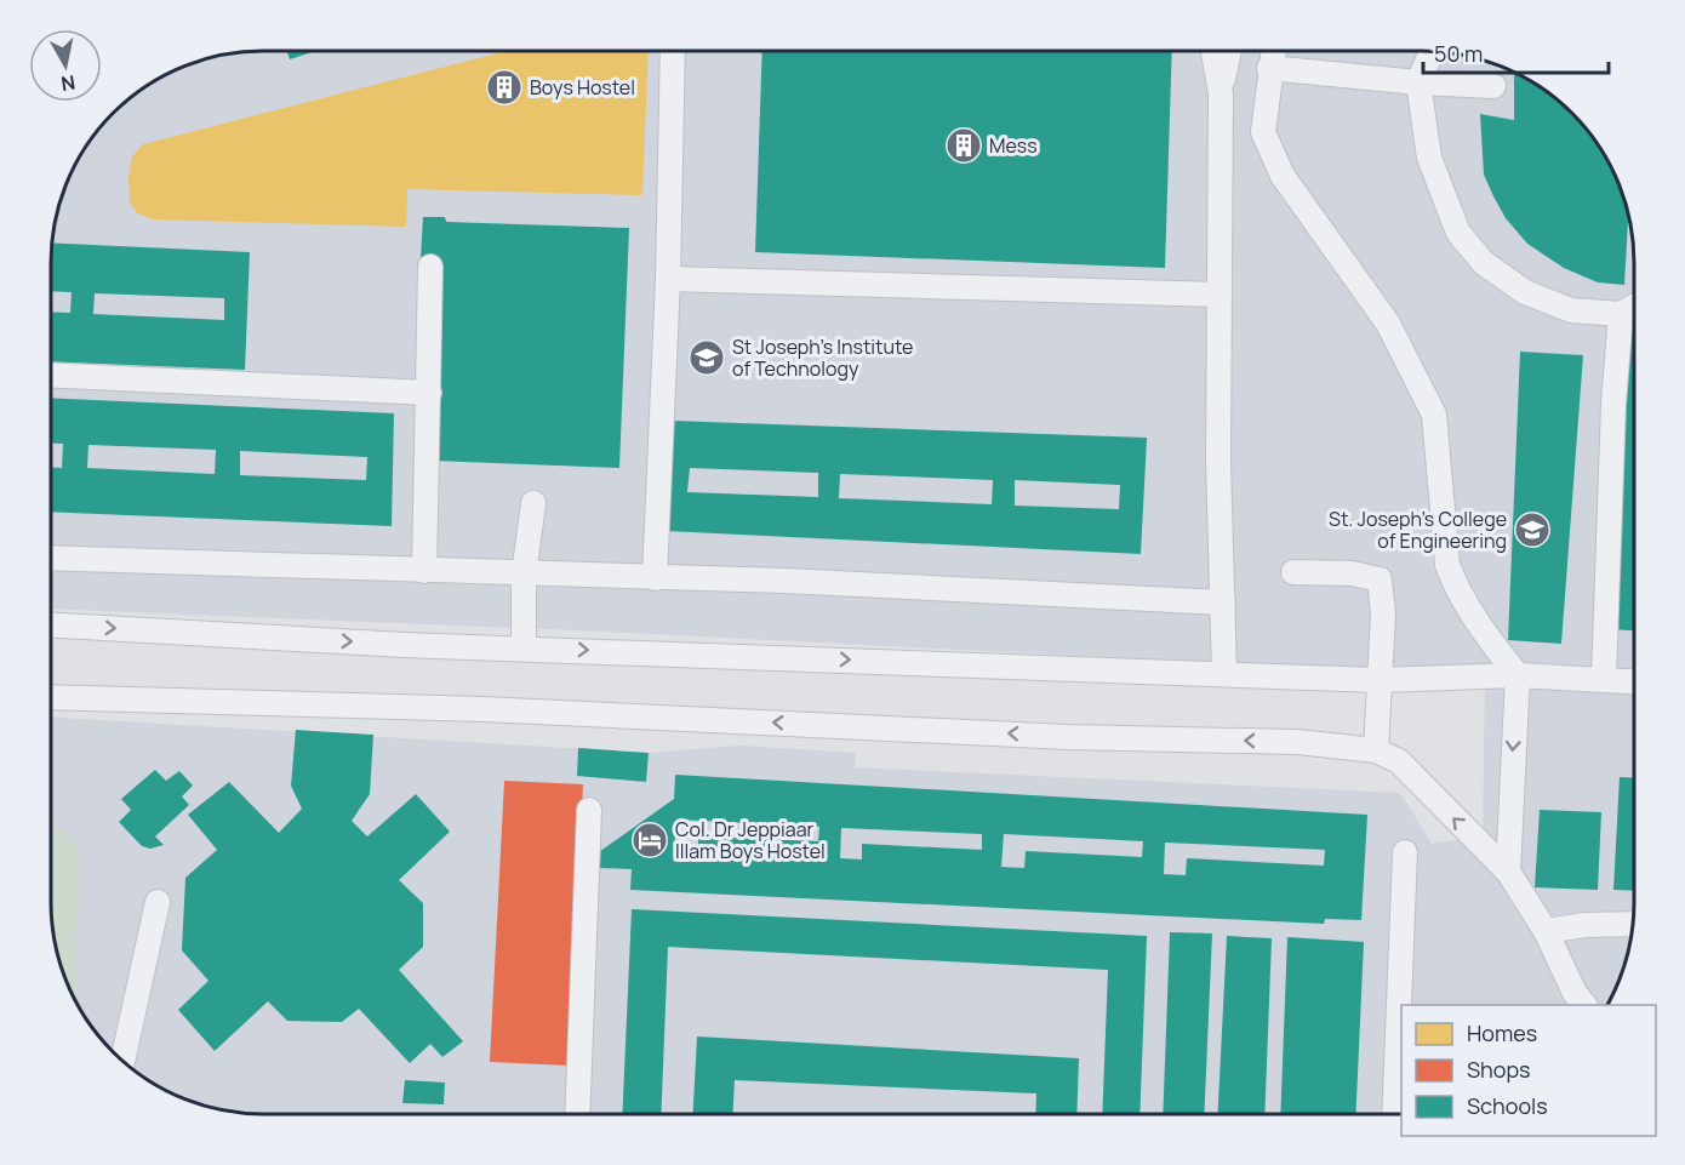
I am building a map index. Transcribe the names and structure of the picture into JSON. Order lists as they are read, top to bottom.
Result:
{
  "places": {
    "building": ["Boys Hostel", "Mess"],
    "school or university": ["St Joseph's Institute of Technology", "St. Joseph's College of Engineering"],
    "hotel": ["Col. Dr Jeppiaar Illam Boys Hostel"]
  },
  "legend": ["Homes", "Shops", "Schools"],
  "scale_bar": "50 m",
  "north": "bottom"
}
